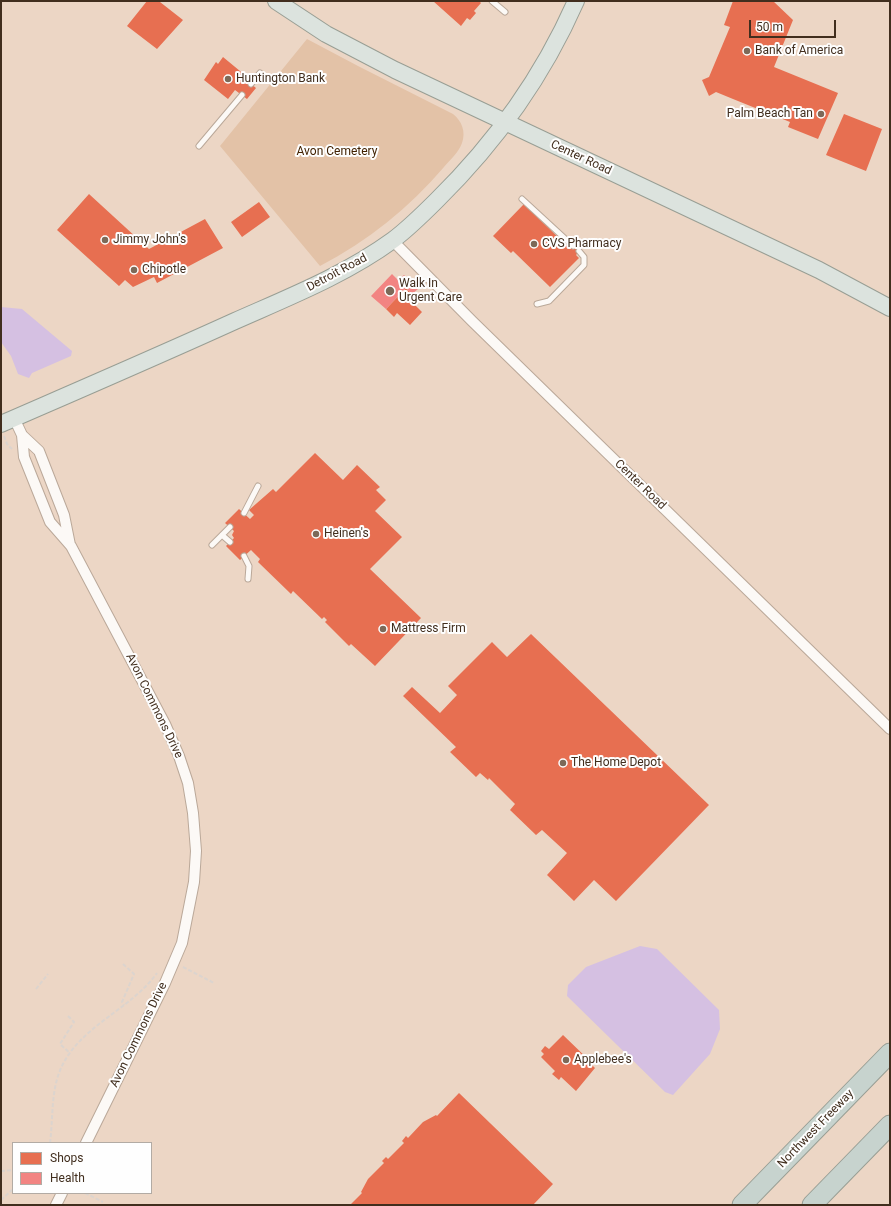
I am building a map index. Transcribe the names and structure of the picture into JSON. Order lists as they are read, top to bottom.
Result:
{
  "streets": {
    "highway": ["Northwest Freeway"],
    "main road": ["Center Road", "Detroit Road"],
    "street": ["Avon Commons Drive"]
  },
  "crossings": [
    ["Center Road", "Detroit Road"],
    ["Detroit Road", "Avon Commons Drive"]
  ],
  "parks": ["Avon Cemetery"],
  "places": [
    "Bank of America",
    "Huntington Bank",
    "Palm Beach Tan",
    "Jimmy John's",
    "CVS Pharmacy",
    "Chipotle",
    "Walk In Urgent Care",
    "Heinen's",
    "Mattress Firm",
    "The Home Depot",
    "Applebee's"
  ],
  "legend": ["Shops", "Health"],
  "scale_bar": "50 m"
}
